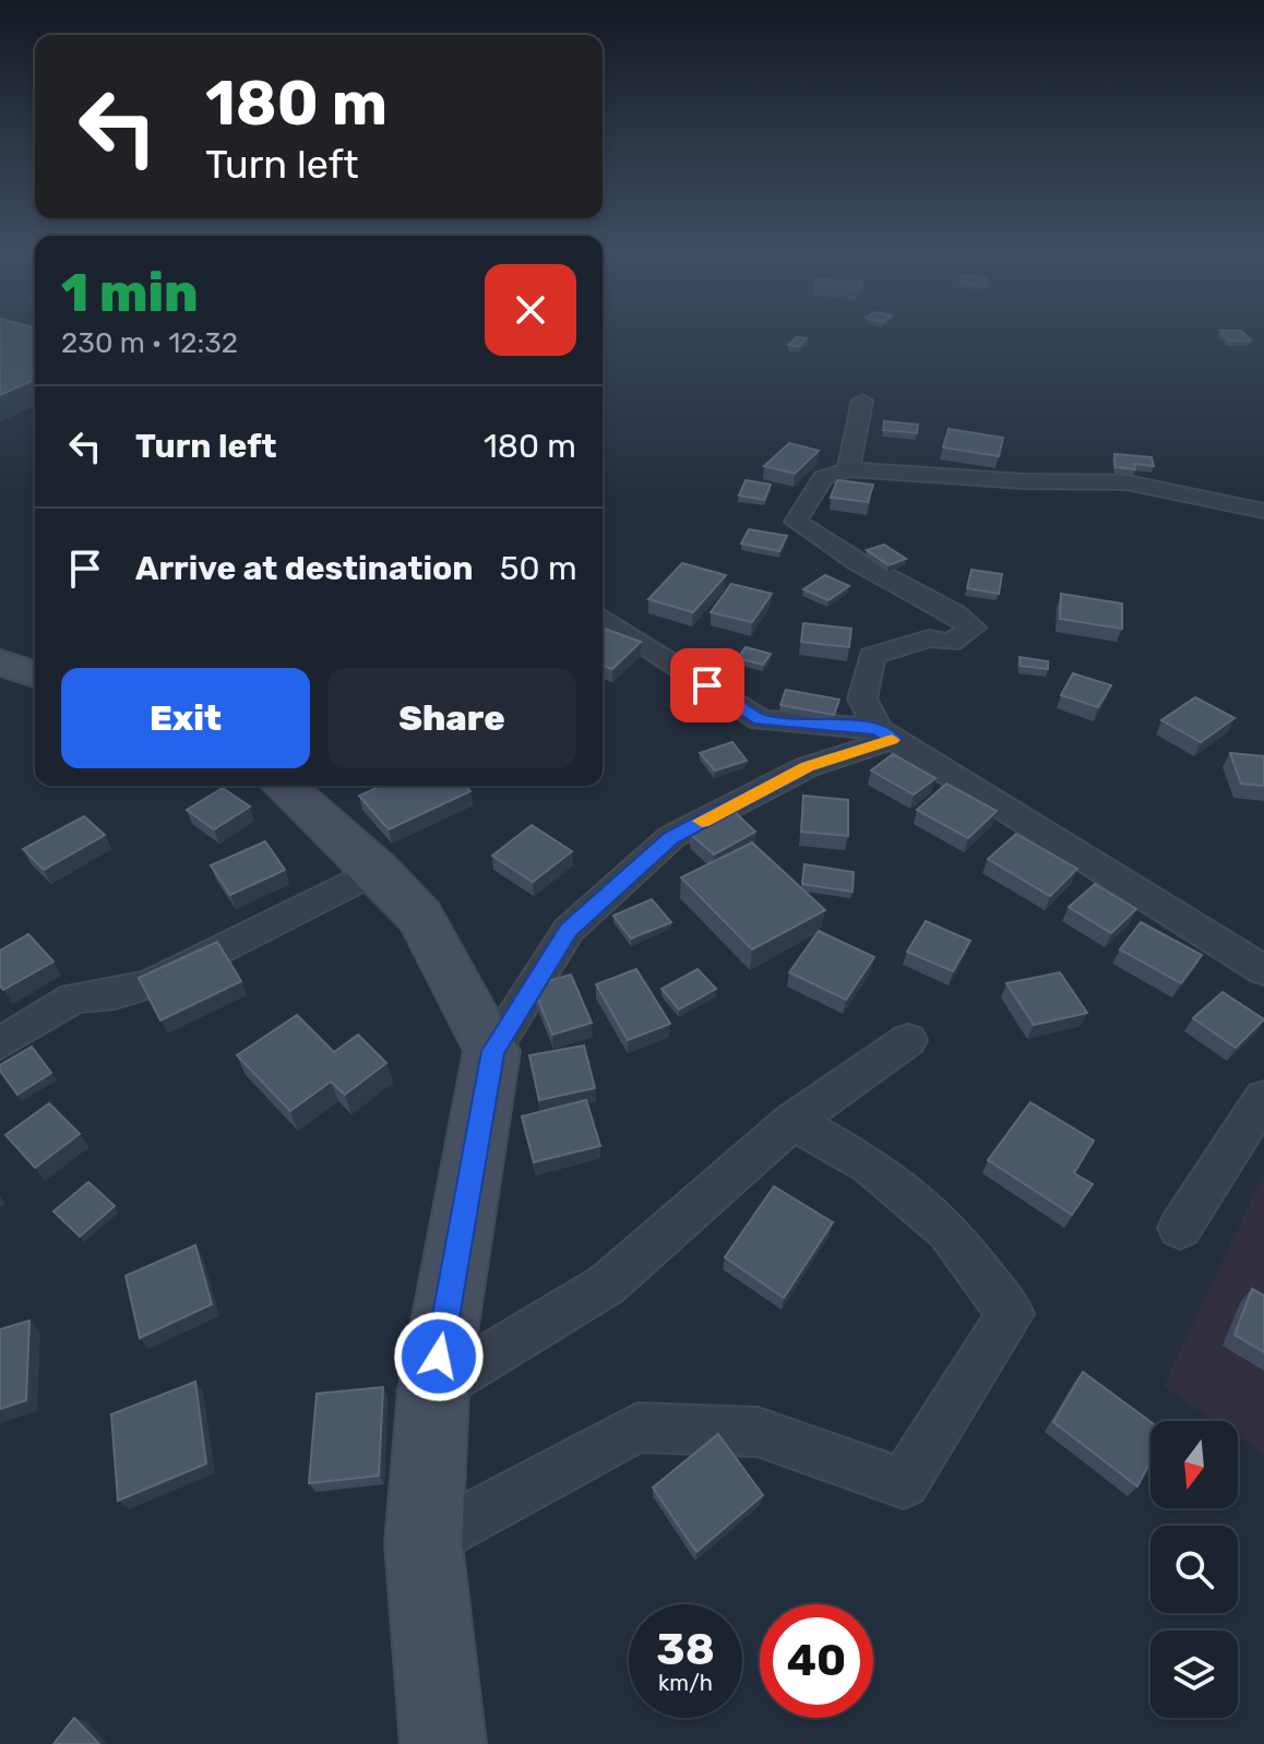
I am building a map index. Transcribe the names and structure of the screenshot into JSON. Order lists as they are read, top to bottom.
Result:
{
  "north": "bottom",
  "page": {
    "turn": ["180 m", "Turn left"],
    "heading": ["1 min", "230 m · 12:32"],
    "list": [
      {
        "name": "Turn left",
        "value": "180 m"
      },
      {
        "name": "Arrive at destination",
        "value": "50 m"
      }
    ],
    "buttons": ["Exit", "Share"],
    "speed": "38 km/h",
    "limit": "40"
  }
}
